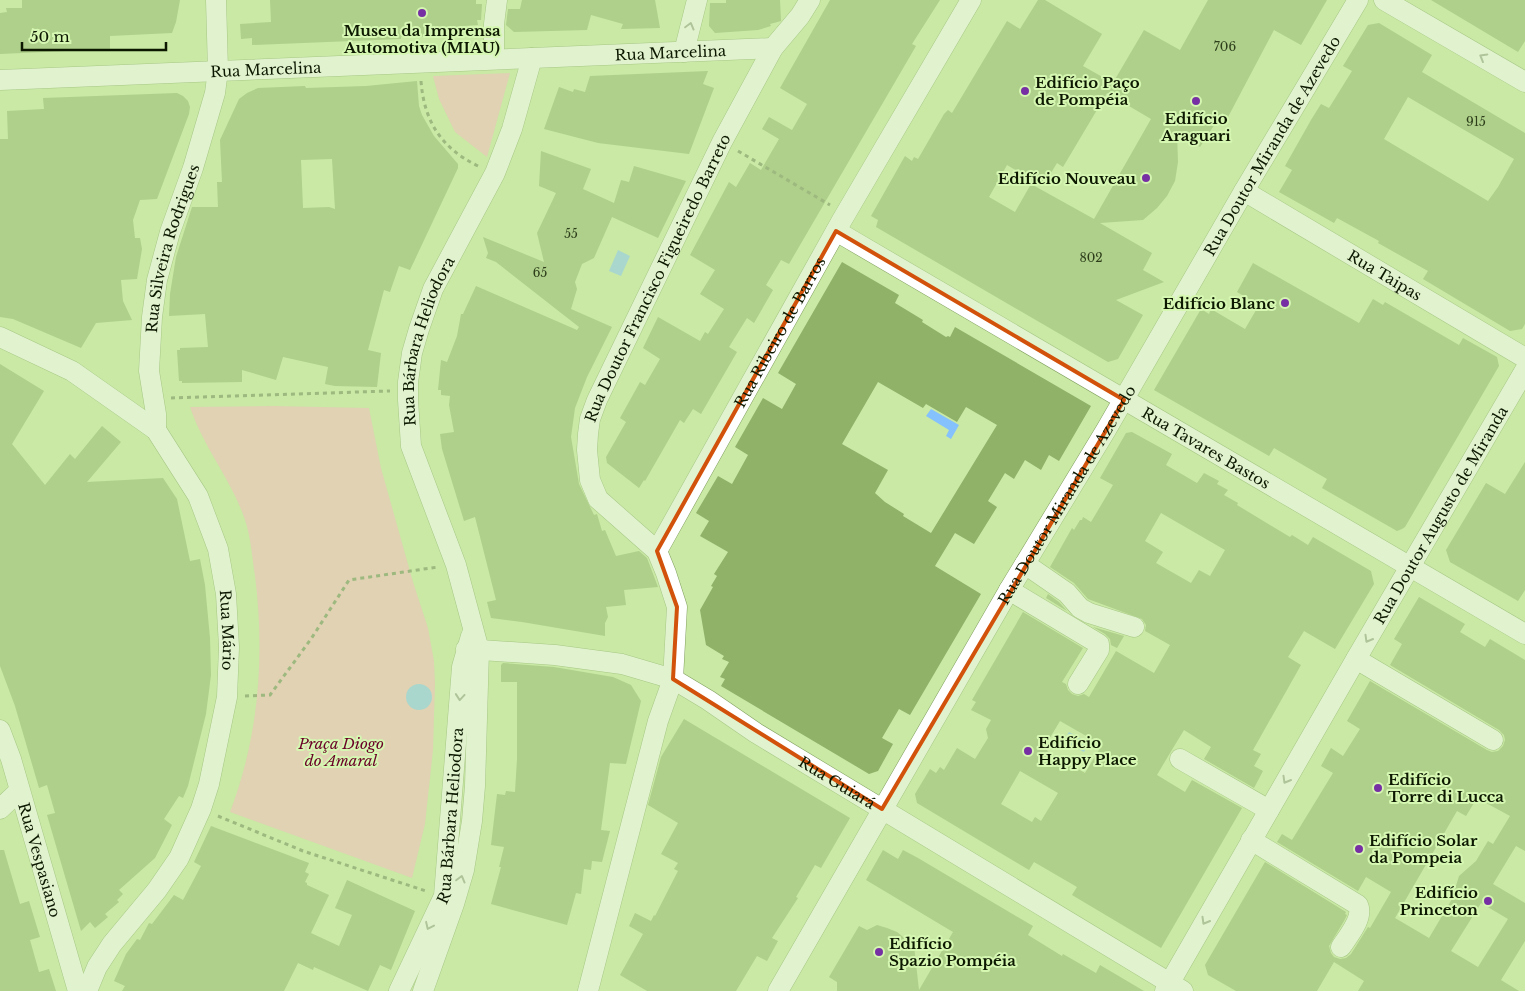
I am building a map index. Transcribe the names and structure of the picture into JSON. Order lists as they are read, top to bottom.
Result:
{
  "streets": {
    "street": [
      "Rua Marcelina",
      "Rua Doutor Miranda de Azevedo",
      "Rua Silveira Rodrigues",
      "Rua Taipas",
      "Rua Doutor Francisco Figueiredo Barreto",
      "Rua Ribeiro de Barros",
      "Rua Bárbara Heliodora",
      "Rua Tavares Bastos",
      "Rua Doutor Augusto de Miranda",
      "Rua Mário",
      "Rua Guiará",
      "Rua Vespasiano"
    ]
  },
  "crossings": [
    ["Rua Marcelina", "Rua Silveira Rodrigues"],
    ["Rua Marcelina", "Rua Doutor Francisco Figueiredo Barreto"],
    ["Rua Marcelina", "Rua Bárbara Heliodora"],
    ["Rua Doutor Miranda de Azevedo", "Rua Taipas"],
    ["Rua Doutor Miranda de Azevedo", "Rua Tavares Bastos"],
    ["Rua Doutor Miranda de Azevedo", "Rua Guiará"],
    ["Rua Silveira Rodrigues", "Rua Mário"],
    ["Rua Doutor Francisco Figueiredo Barreto", "Rua Ribeiro de Barros"],
    ["Rua Ribeiro de Barros", "Rua Tavares Bastos"],
    ["Rua Bárbara Heliodora", "Rua Guiará"],
    ["Rua Tavares Bastos", "Rua Doutor Augusto de Miranda"],
    ["Rua Doutor Augusto de Miranda", "Rua Guiará"]
  ],
  "one_way": ["Rua Doutor Augusto de Miranda"],
  "parks": ["Praça Diogo do Amaral"],
  "places": [
    "Museu da Imprensa Automotiva (MIAU)",
    "Edifício Paço de Pompéia",
    "Edifício Araguari",
    "Edifício Nouveau",
    "Edifício Blanc",
    "Edifício Happy Place",
    "Edifício Torre di Lucca",
    "Edifício Solar da Pompeia",
    "Edifício Princeton",
    "Edifício Spazio Pompéia"
  ],
  "house_numbers": [
    "706",
    "915",
    "55",
    "802",
    "65"
  ],
  "scale_bar": "50 m"
}
